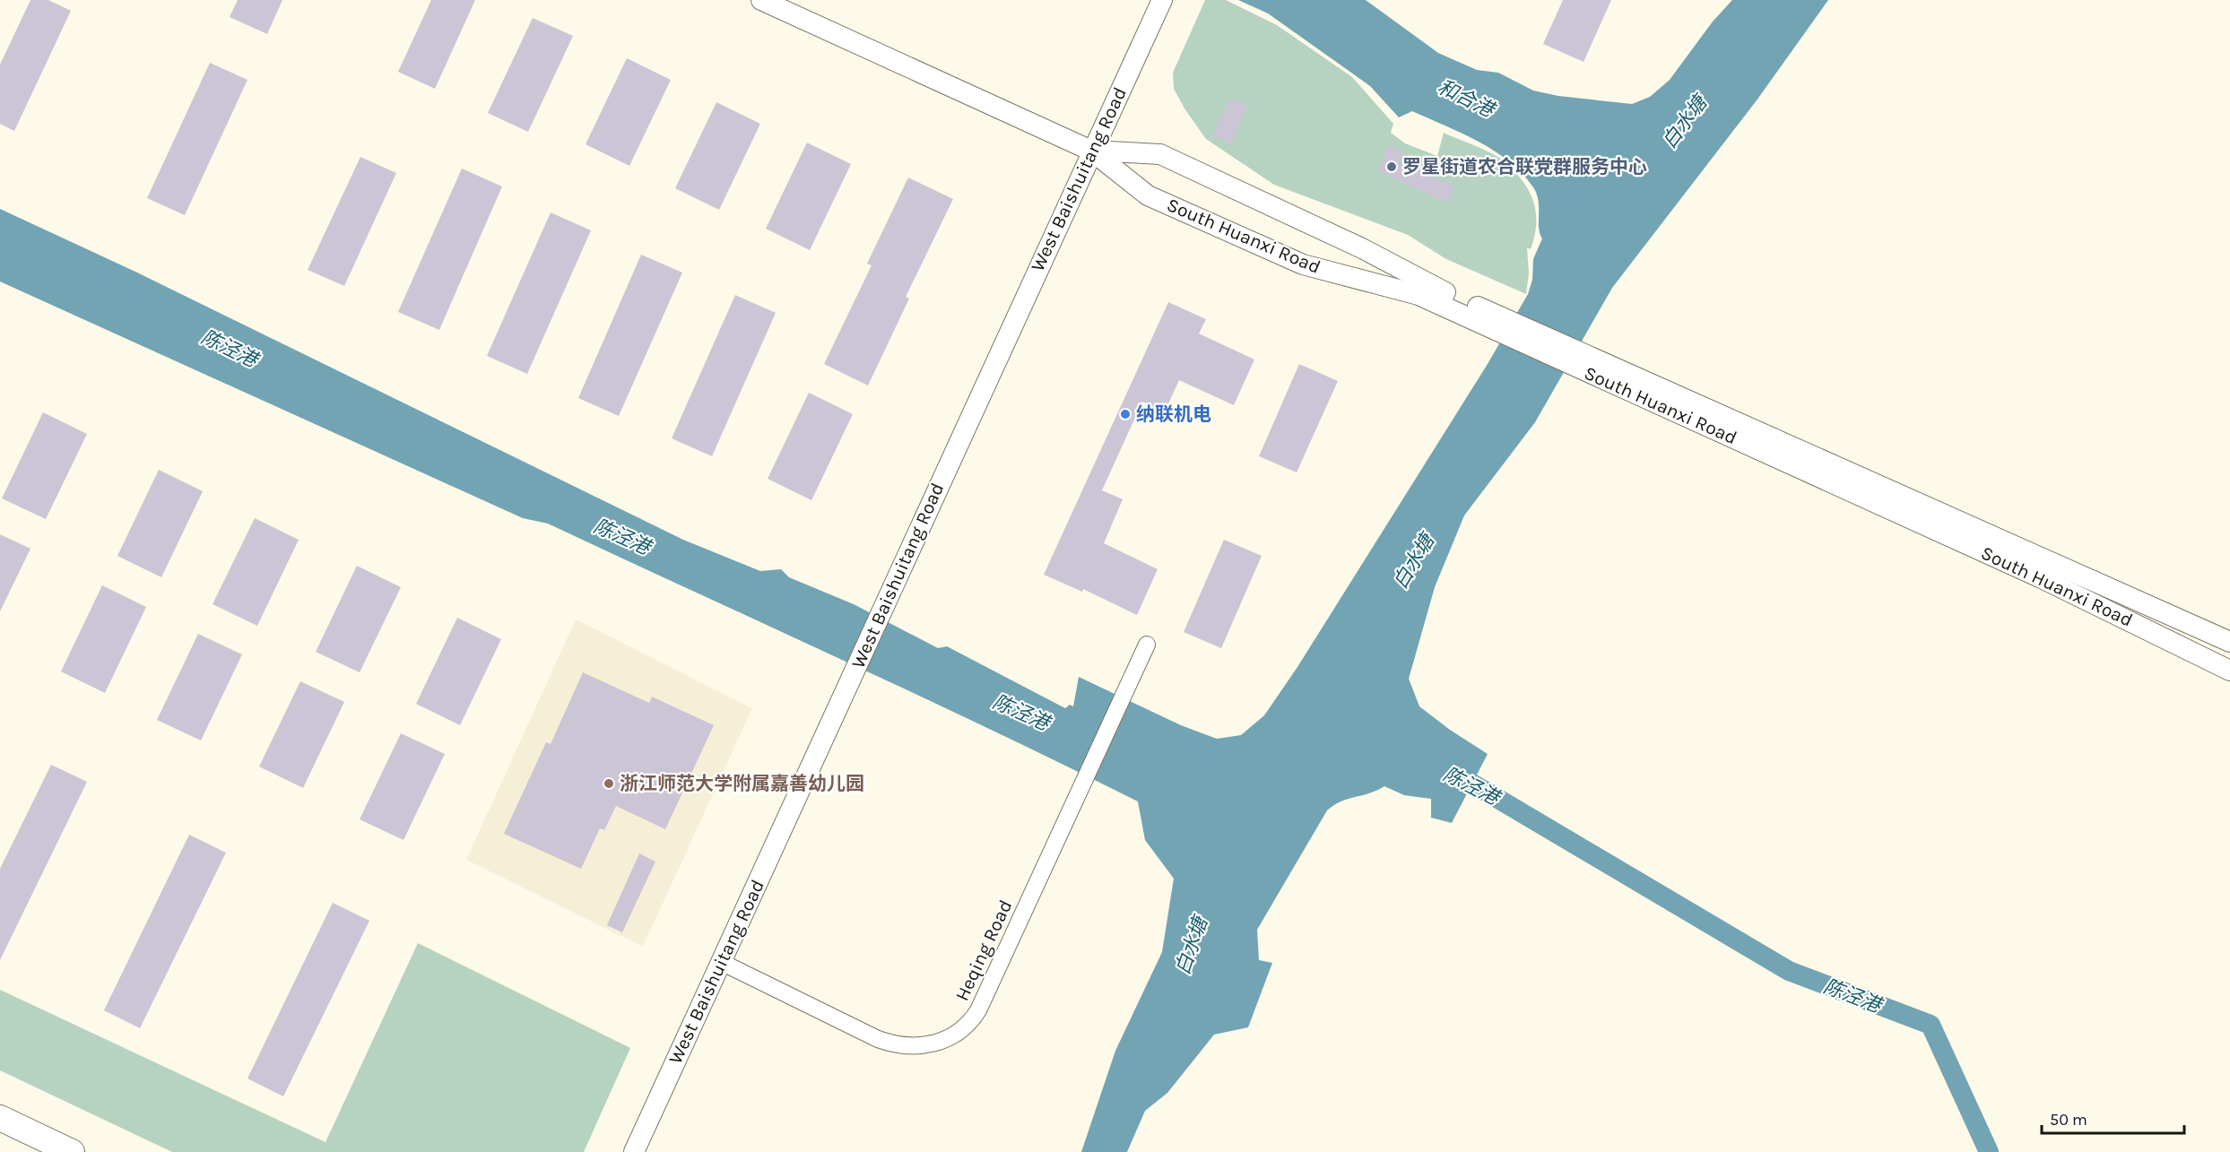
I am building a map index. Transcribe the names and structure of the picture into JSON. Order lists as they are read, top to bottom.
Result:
{
  "streets": {
    "street": ["West Baishuitang Road", "South Huanxi Road", "Heqing Road"]
  },
  "crossings": [
    ["West Baishuitang Road", "South Huanxi Road"],
    ["West Baishuitang Road", "Heqing Road"]
  ],
  "water": ["和合港", "白水塘", "陈泾港"],
  "places": ["罗星街道农合联党群服务中心", "纳联机电", "浙江师范大学附属嘉善幼儿园"],
  "scale_bar": "50 m"
}
